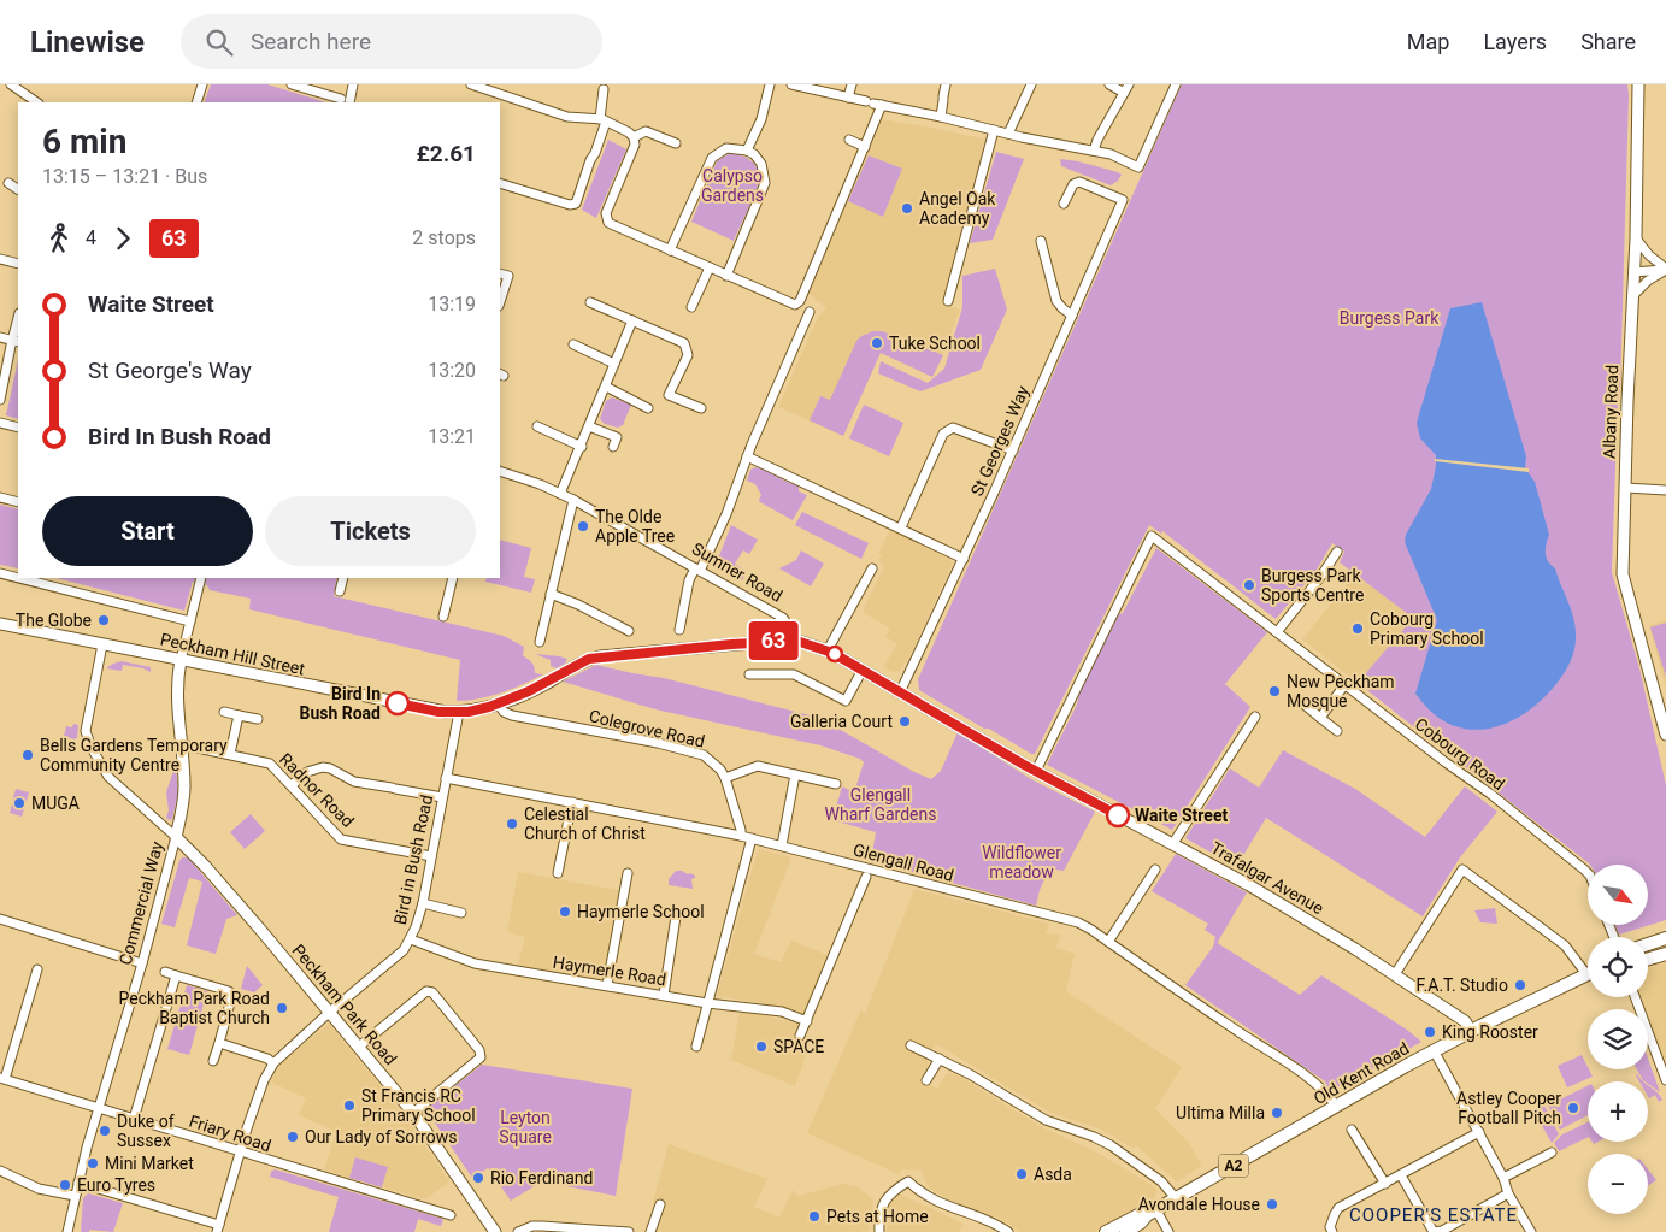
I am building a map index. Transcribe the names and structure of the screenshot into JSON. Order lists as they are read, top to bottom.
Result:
{
  "streets": {
    "highway": ["Old Kent Road", "A2"],
    "main road": [
      "Albany Road",
      "Peckham Hill Street",
      "Trafalgar Avenue",
      "Commercial Way",
      "Peckham Park Road"
    ],
    "street": [
      "St Georges Way",
      "Sumner Road",
      "Colegrove Road",
      "Cobourg Road",
      "Radnor Road",
      "Bird in Bush Road",
      "Glengall Road",
      "Haymerle Road",
      "Friary Road"
    ]
  },
  "crossings": [
    ["Sumner Road", "Peckham Hill Street"],
    ["Peckham Hill Street", "Colegrove Road"],
    ["Peckham Hill Street", "Bird in Bush Road"],
    ["Peckham Hill Street", "Commercial Way"],
    ["Colegrove Road", "Glengall Road"],
    ["Cobourg Road", "Trafalgar Avenue"],
    ["Radnor Road", "Bird in Bush Road"],
    ["Radnor Road", "Commercial Way"],
    ["Bird in Bush Road", "Glengall Road"],
    ["Bird in Bush Road", "Haymerle Road"],
    ["Bird in Bush Road", "Peckham Park Road"],
    ["Bird in Bush Road", "Friary Road"],
    ["Glengall Road", "Old Kent Road"],
    ["Trafalgar Avenue", "Old Kent Road"],
    ["Commercial Way", "Peckham Park Road"],
    ["Commercial Way", "Friary Road"]
  ],
  "districts": ["COOPER'S ESTATE"],
  "parks": [
    "Calypso Gardens",
    "Burgess Park",
    "Glengall Wharf Gardens",
    "Wildflower meadow",
    "Leyton Square"
  ],
  "places": [
    "Angel Oak Academy",
    "Tuke School",
    "The Olde Apple Tree",
    "Burgess Park Sports Centre",
    "The Globe",
    "Cobourg Primary School",
    "New Peckham Mosque",
    "Bird In Bush Road",
    "Galleria Court",
    "Bells Gardens Temporary Community Centre",
    "MUGA",
    "Waite Street",
    "Celestial Church of Christ",
    "Haymerle School",
    "F.A.T. Studio",
    "Peckham Park Road Baptist Church",
    "King Rooster",
    "SPACE",
    "St Francis RC Primary School",
    "Astley Cooper Football Pitch",
    "Ultima Milla",
    "Duke of Sussex",
    "Our Lady of Sorrows",
    "Mini Market",
    "Asda",
    "Rio Ferdinand",
    "Euro Tyres",
    "Avondale House",
    "Pets at Home"
  ],
  "lines": ["bus line 63"],
  "north": "bottom right",
  "page": {
    "header": "Linewise",
    "search": "Search here",
    "nav": ["Map", "Layers", "Share"],
    "on_map": "63",
    "heading": ["6 min", "13:15 – 13:21 · Bus", "£2.61"],
    "legs": ["4", "63", "2 stops"],
    "list": [
      {
        "name": "Waite Street",
        "value": "13:19"
      },
      {
        "name": "St George's Way",
        "value": "13:20"
      },
      {
        "name": "Bird In Bush Road",
        "value": "13:21"
      }
    ],
    "buttons": ["Start", "Tickets"],
    "map_buttons": ["+", "−"]
  }
}
